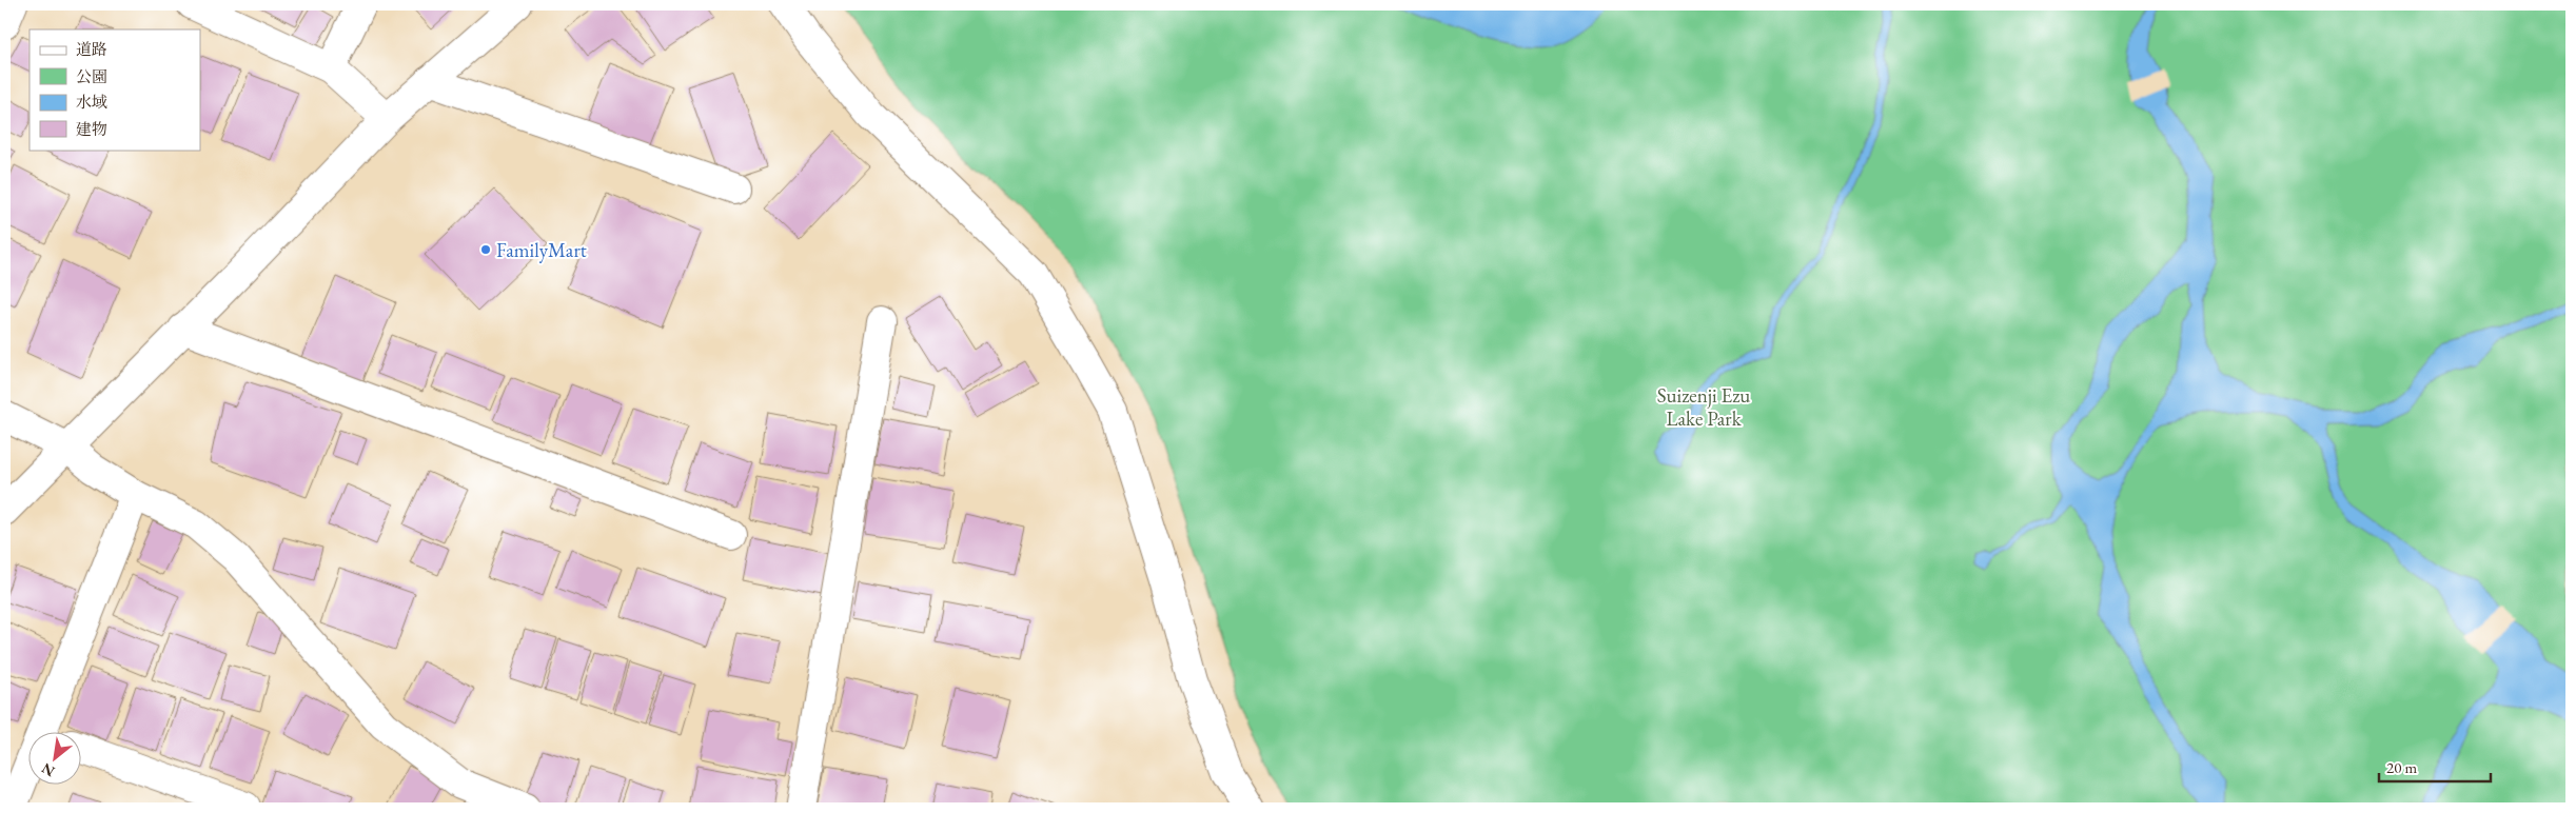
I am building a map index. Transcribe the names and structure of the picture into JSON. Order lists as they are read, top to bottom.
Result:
{
  "parks": ["Suizenji Ezu Lake Park"],
  "places": ["FamilyMart"],
  "legend": [
    "道路",
    "公園",
    "水域",
    "建物"
  ],
  "scale_bar": "20 m",
  "north": "bottom left"
}
